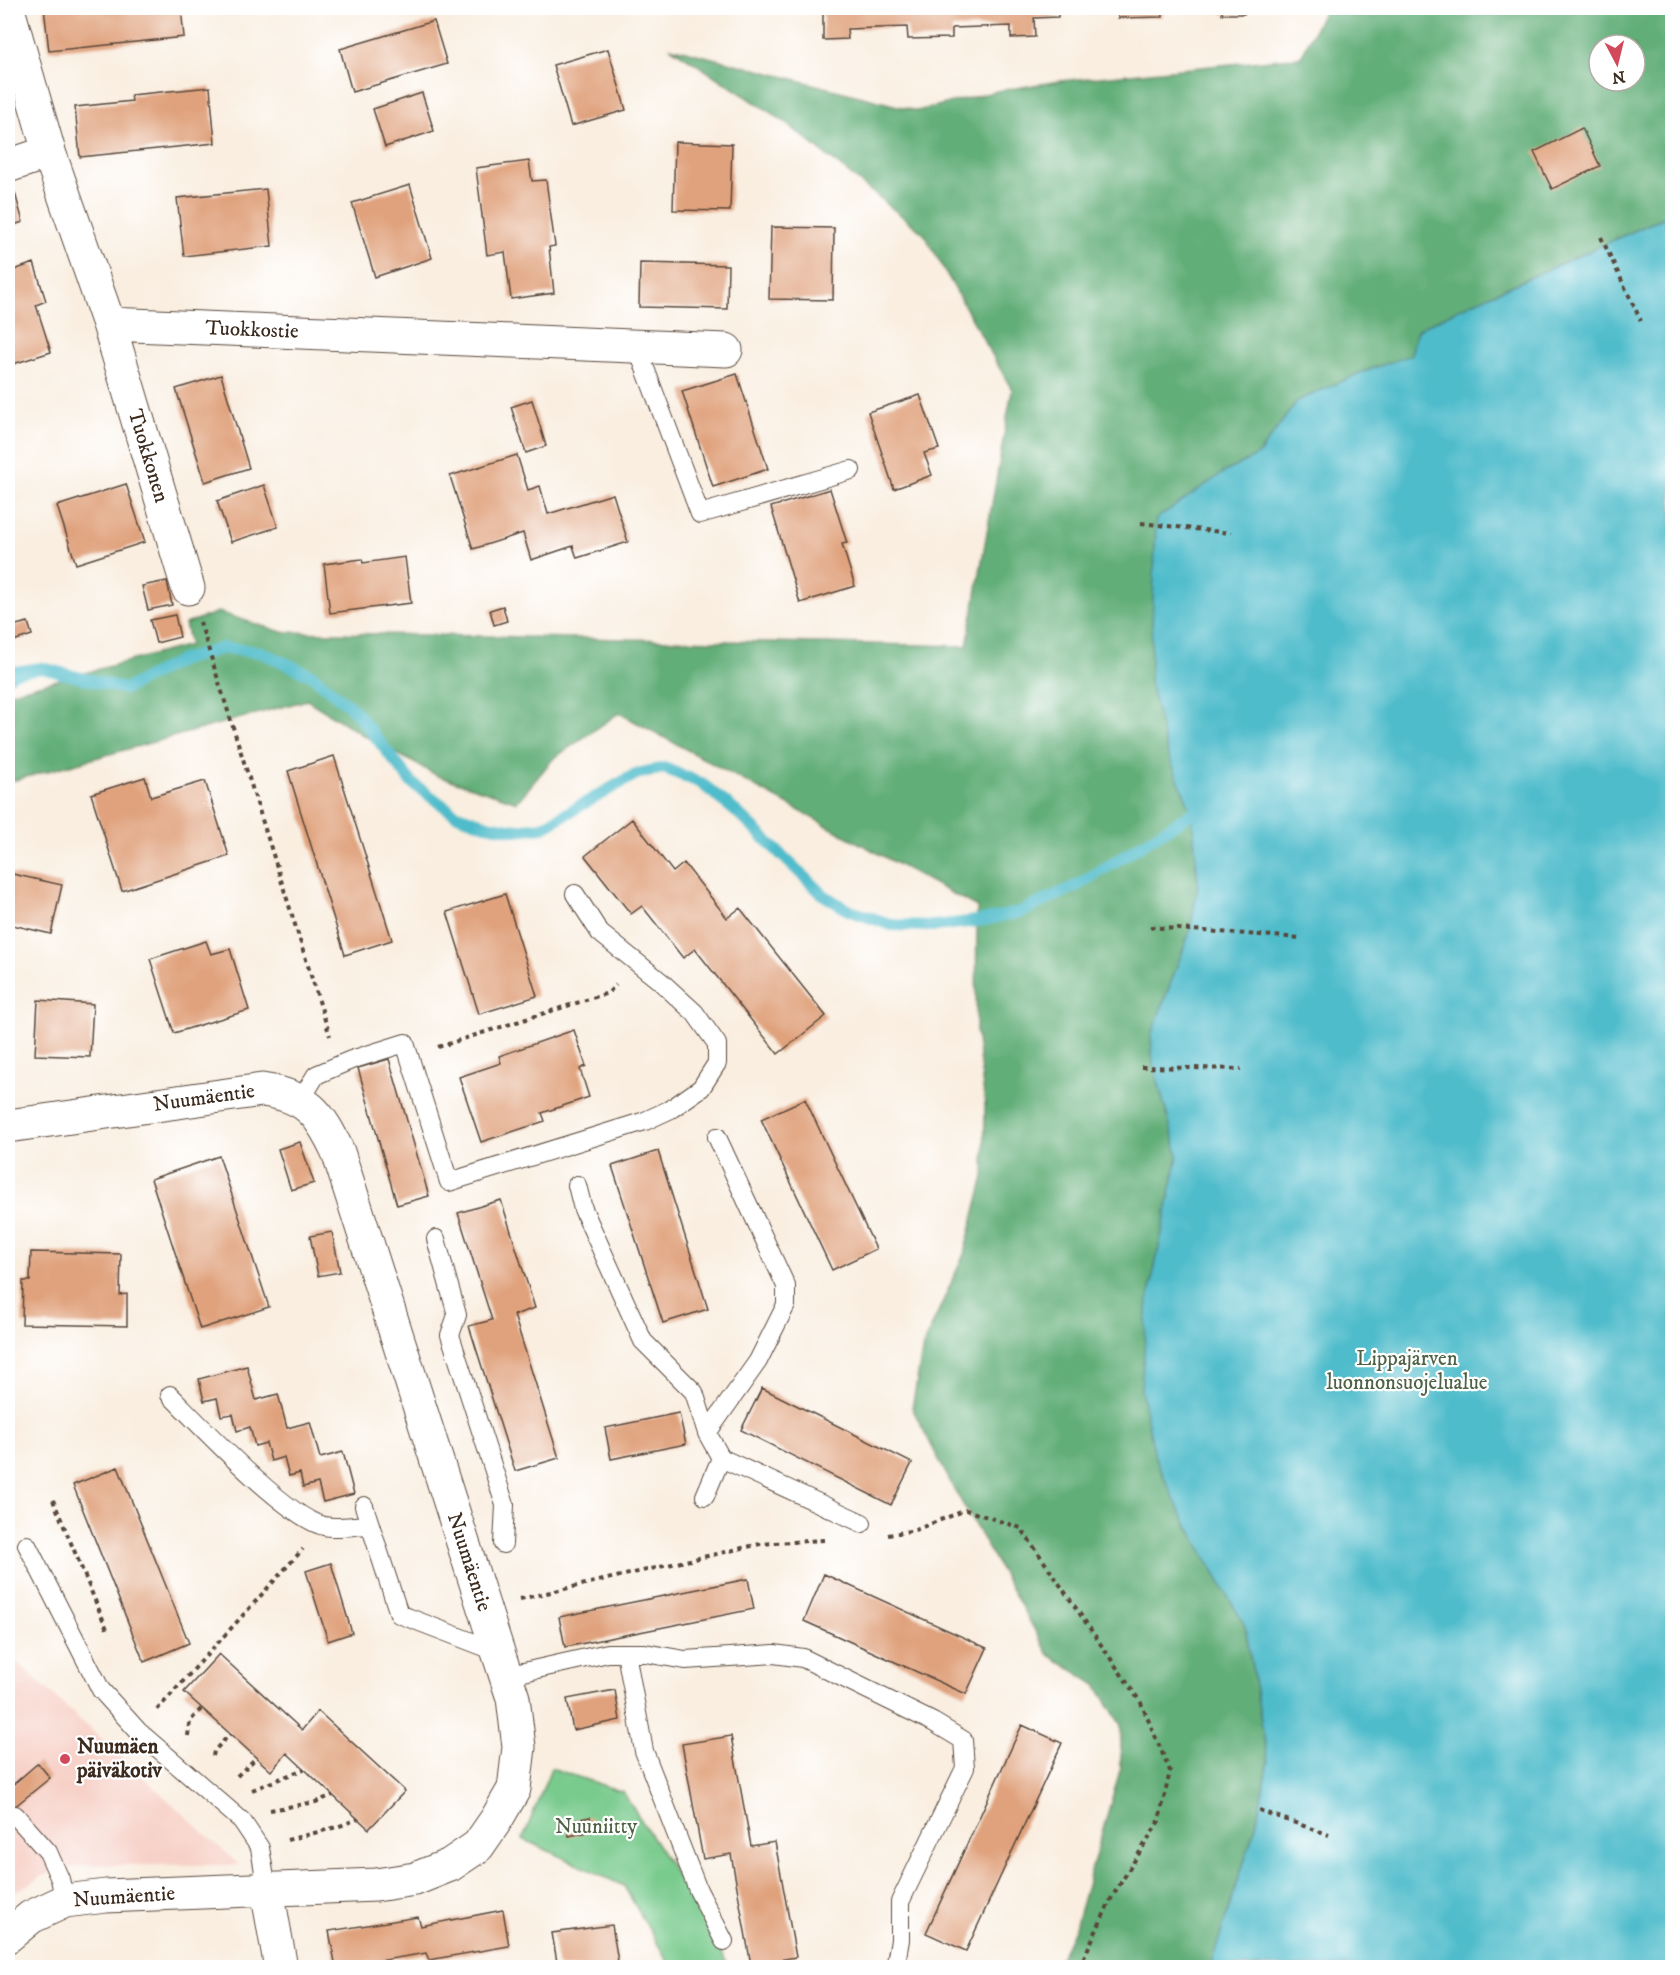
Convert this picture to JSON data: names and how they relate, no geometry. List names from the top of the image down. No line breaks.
{"streets":{"street":["Tuokkostie","Tuokkonen","Nuumäentie"]},"crossings":[["Tuokkostie","Tuokkonen"]],"parks":["Lippajärven luonnonsuojelualue","Nuuniitty"],"places":["Nuumäen päiväkotiv"],"north":"bottom"}
